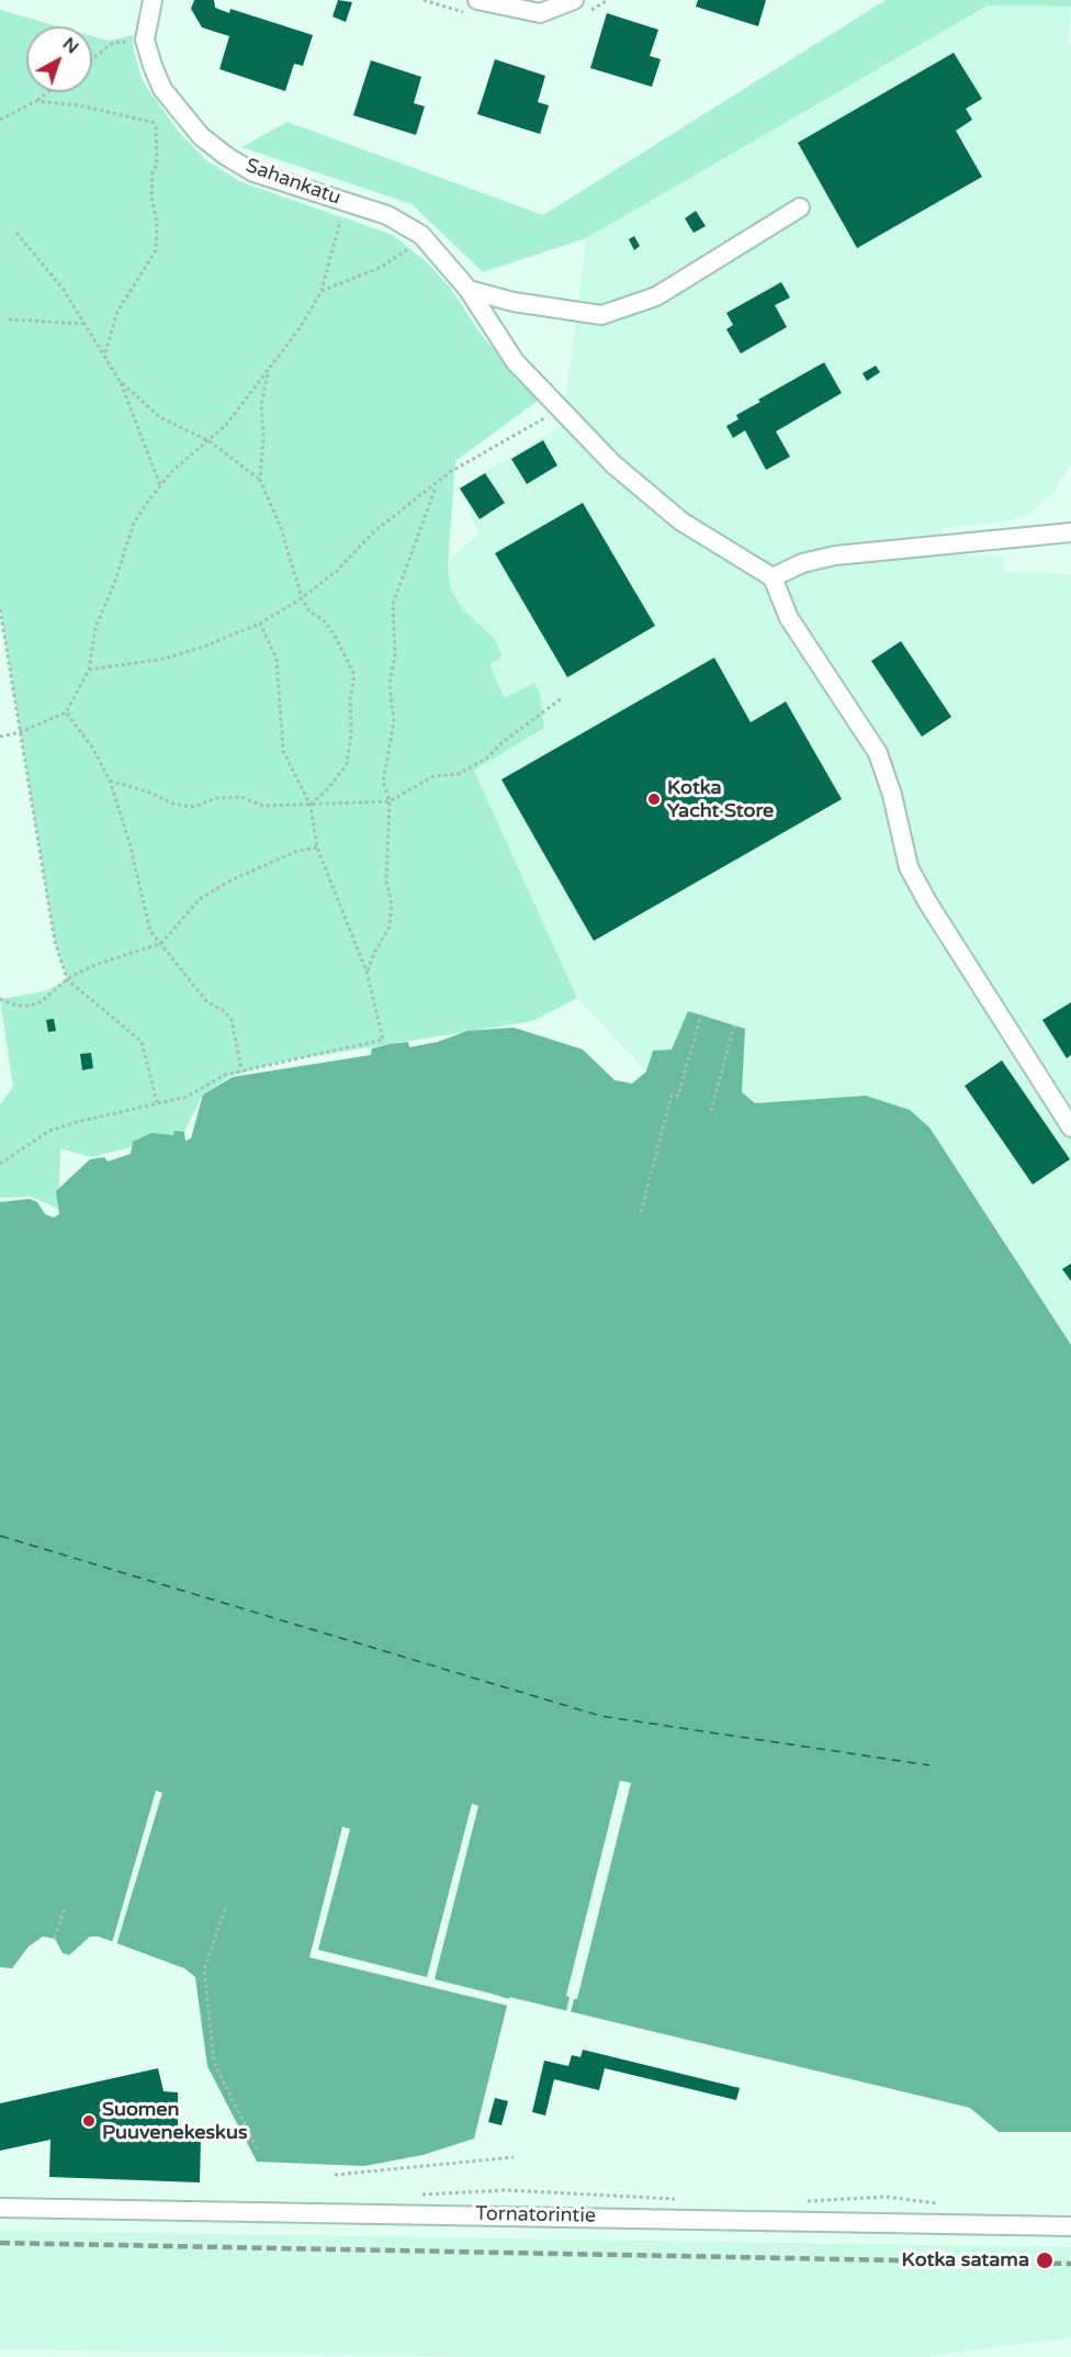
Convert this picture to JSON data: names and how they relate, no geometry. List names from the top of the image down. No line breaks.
{"streets":{"street":["Sahankatu","Tornatorintie"]},"places":["Kotka Yacht Store","Suomen Puuvenekeskus","Kotka satama"],"north":"top right"}
